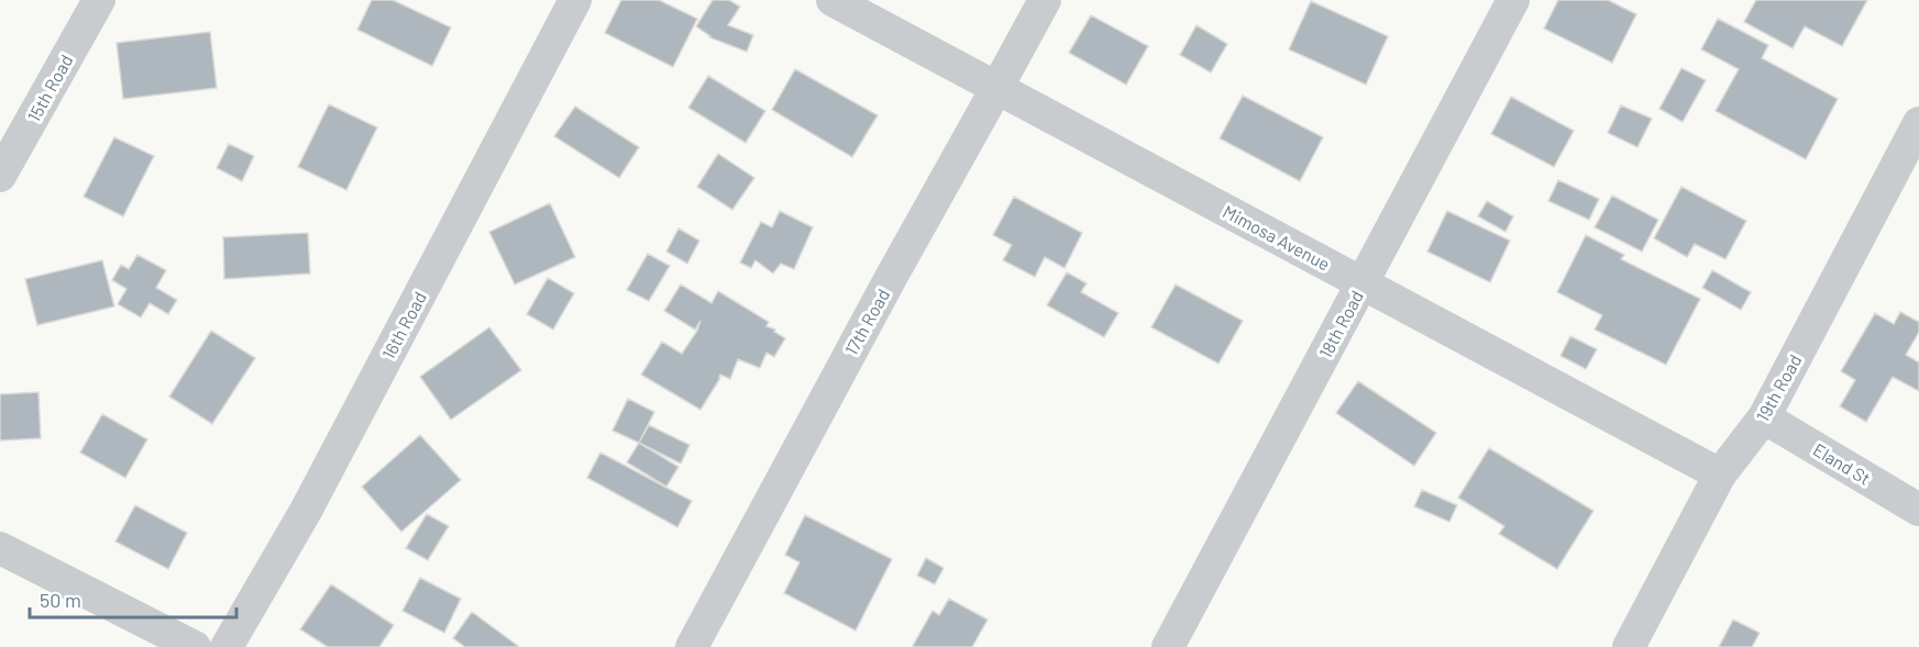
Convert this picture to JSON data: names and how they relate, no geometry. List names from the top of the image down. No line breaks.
{"streets":{"street":["15th Road","Mimosa Avenue","17th Road","18th Road","16th Road","19th Road","Eland St"]},"crossings":[["Mimosa Avenue","17th Road"],["Mimosa Avenue","18th Road"],["Mimosa Avenue","19th Road"],["19th Road","Eland St"]],"scale_bar":"50 m"}
